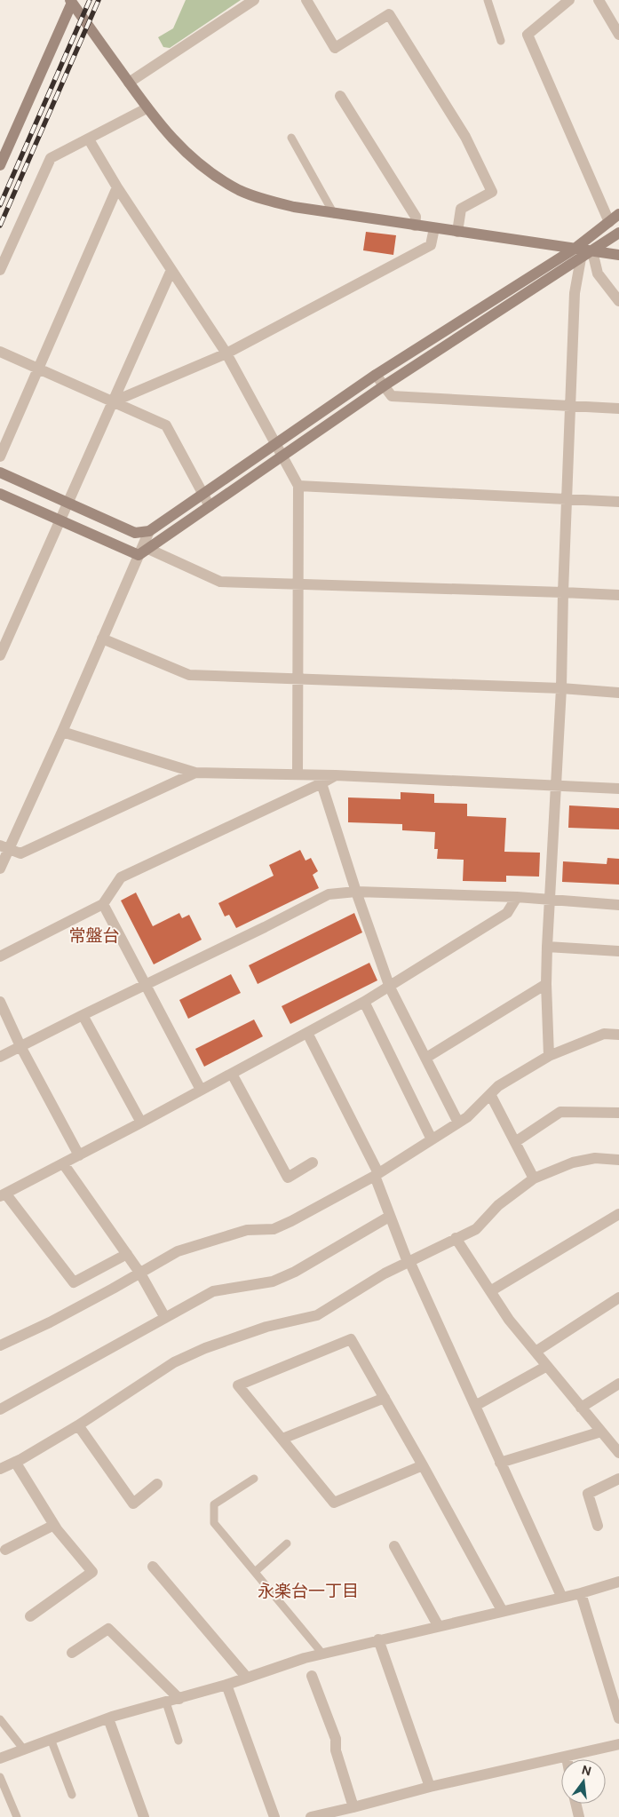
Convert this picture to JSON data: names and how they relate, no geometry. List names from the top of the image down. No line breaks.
{"districts":["常盤台","永楽台一丁目"],"north":"top"}
